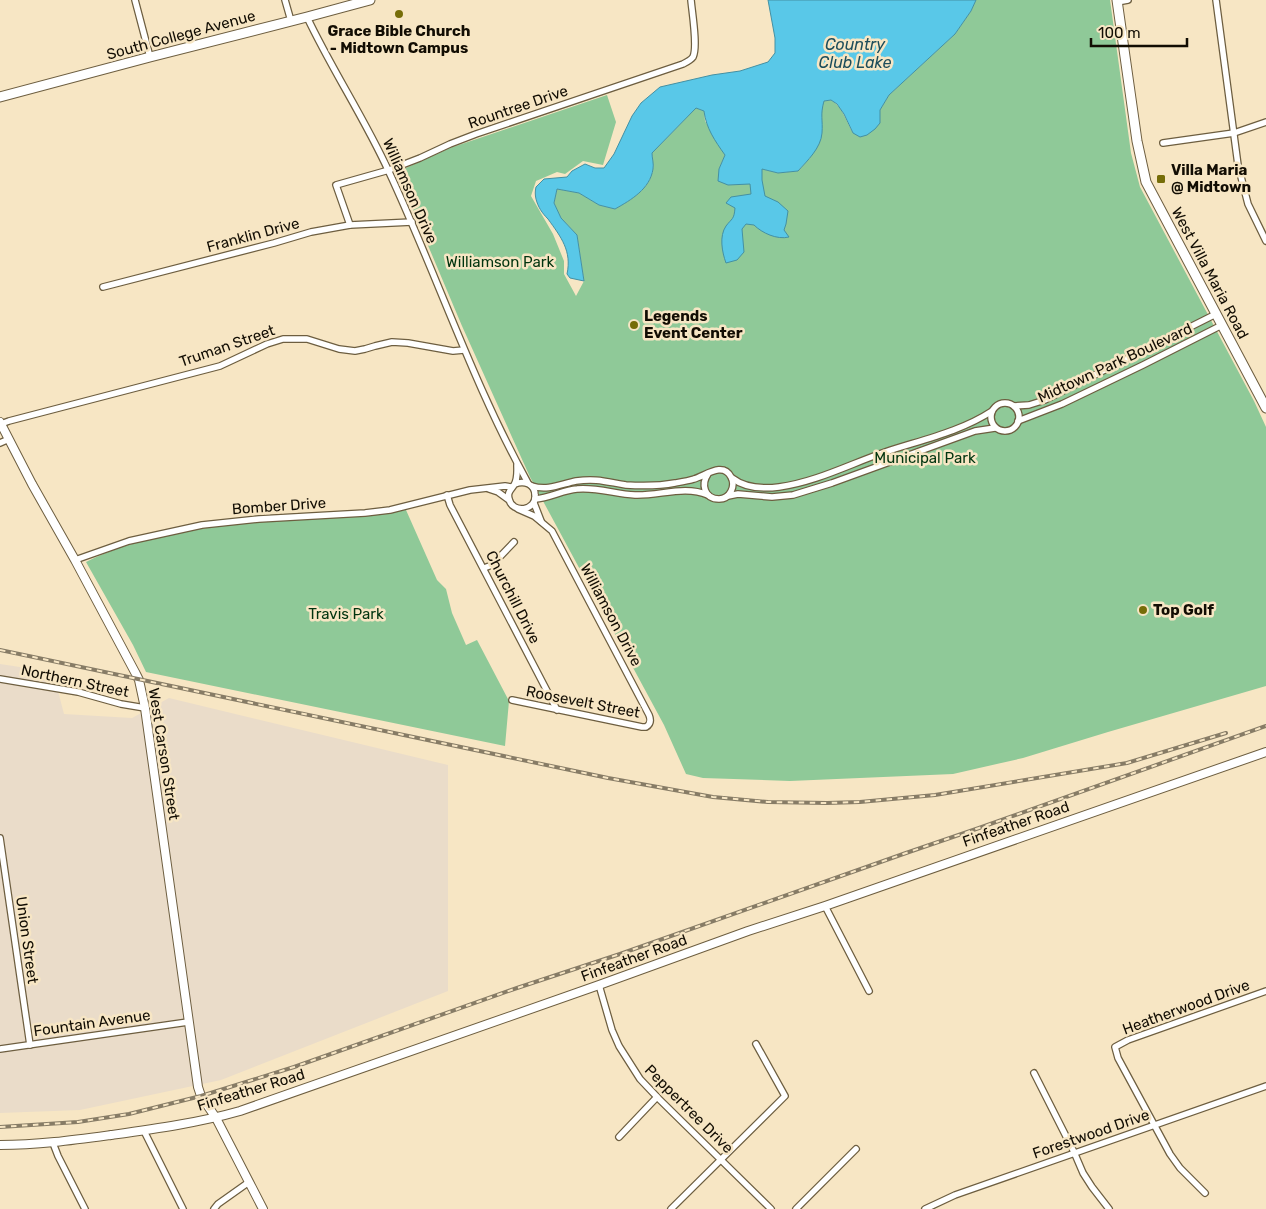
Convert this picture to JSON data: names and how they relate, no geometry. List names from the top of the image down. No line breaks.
{"streets":{"main road":["South College Avenue","West Villa Maria Road"],"street":["Rountree Drive","Williamson Drive","Franklin Drive","Truman Street","Midtown Park Boulevard","Bomber Drive","Churchill Drive","Northern Street","Roosevelt Street","West Carson Street","Finfeather Road","Union Street","Heatherwood Drive","Fountain Avenue","Peppertree Drive","Forestwood Drive"]},"crossings":[["South College Avenue","Williamson Drive"],["Rountree Drive","Williamson Drive"],["Rountree Drive","Franklin Drive"],["Williamson Drive","Franklin Drive"],["Williamson Drive","Truman Street"],["Williamson Drive","Bomber Drive"],["Williamson Drive","Roosevelt Street"],["West Villa Maria Road","Midtown Park Boulevard"],["Truman Street","West Carson Street"],["Bomber Drive","Churchill Drive"],["Bomber Drive","West Carson Street"],["Churchill Drive","Roosevelt Street"],["Northern Street","West Carson Street"],["West Carson Street","Finfeather Road"],["West Carson Street","Fountain Avenue"],["Finfeather Road","Peppertree Drive"],["Union Street","Fountain Avenue"],["Heatherwood Drive","Forestwood Drive"]],"water":["Country Club Lake"],"parks":["Williamson Park","Municipal Park","Travis Park"],"places":{"other":["Grace Bible Church - Midtown Campus","Legends Event Center","Top Golf"],"transit":["Villa Maria @ Midtown"]},"scale_bar":"100 m"}
